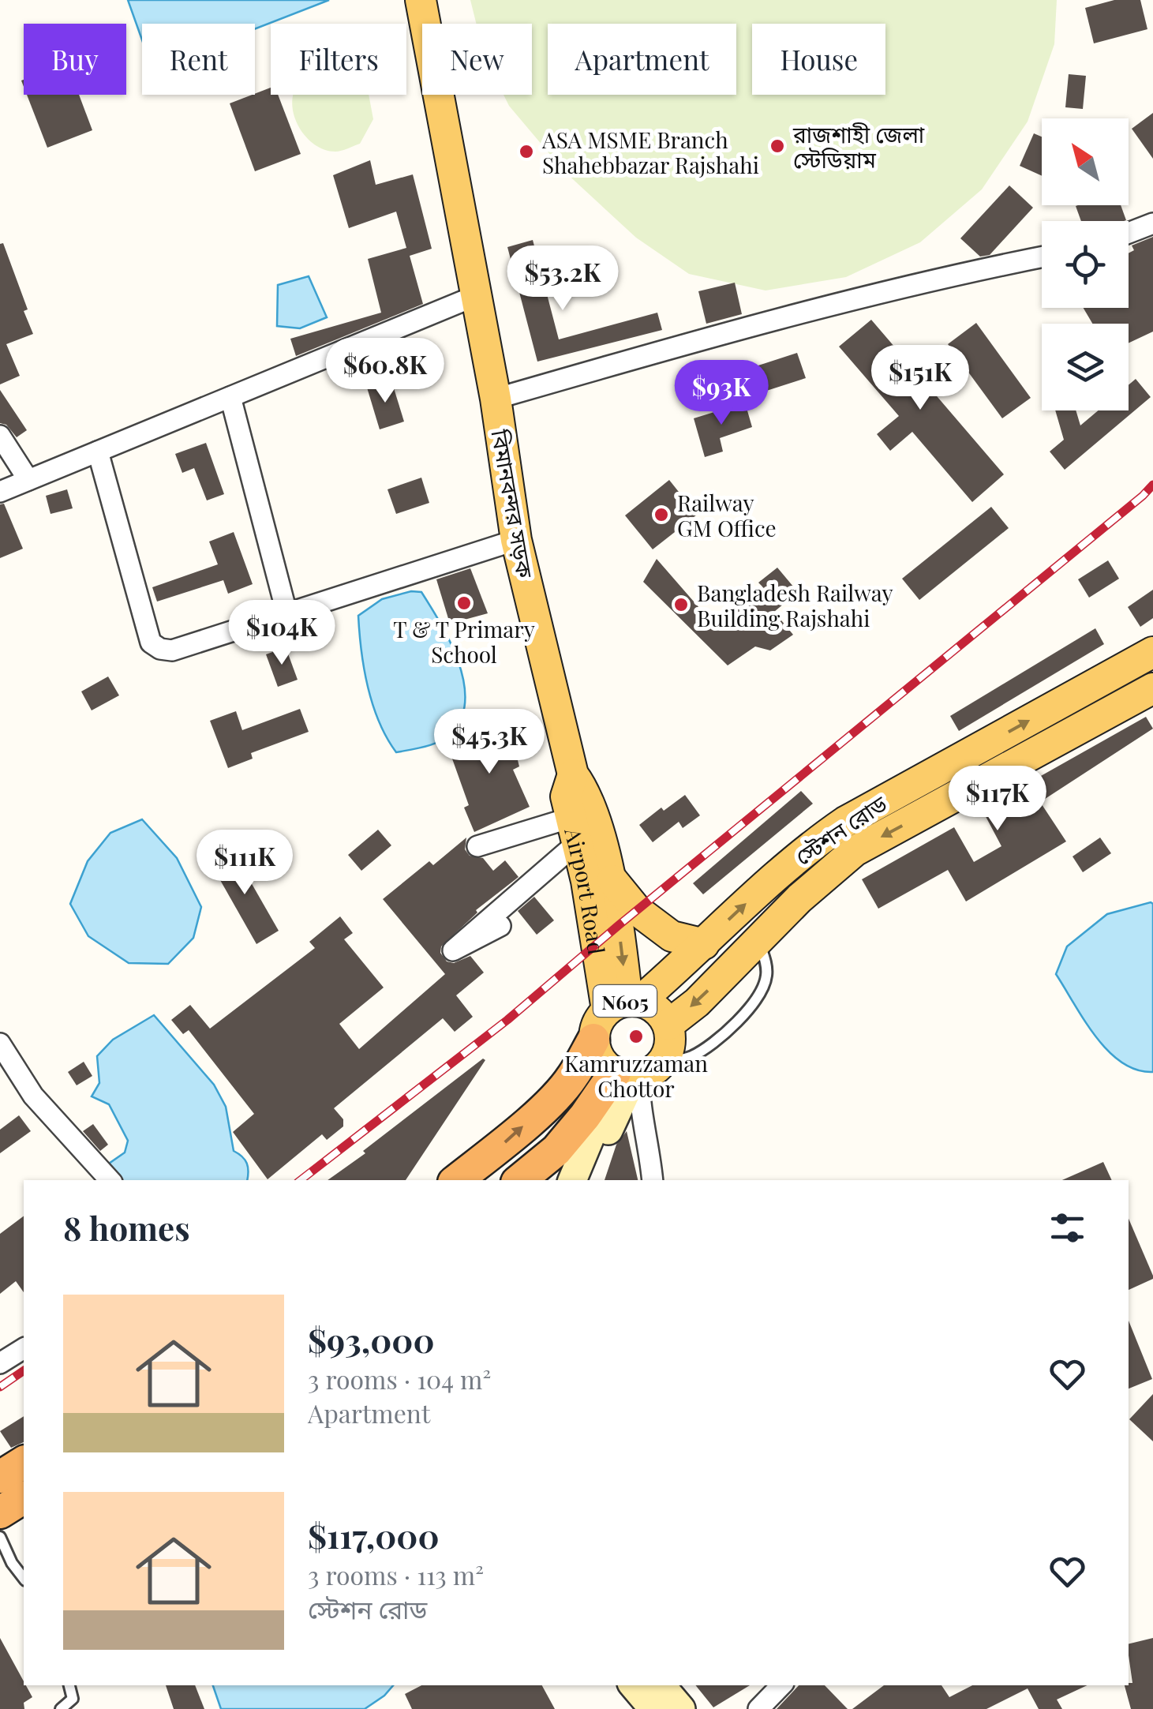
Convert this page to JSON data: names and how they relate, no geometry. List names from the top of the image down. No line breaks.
{"streets":{"highway":["N605"],"main road":["বিমানবন্দর সড়ক","স্টেশন রোড","Airport Road"]},"crossings":[["বিমানবন্দর সড়ক","Airport Road"],["স্টেশন রোড","Airport Road"],["স্টেশন রোড","N605"],["Airport Road","N605"]],"places":["রাজশাহী জেলা স্টেডিয়াম","ASA MSME Branch Shahebbazar Rajshahi","Railway GM Office","T & T Primary School","Bangladesh Railway Building Rajshahi","Kamruzzaman Chottor"],"north":"top left","page":{"chip":["Buy","Rent","Filters","New","Apartment","House"],"price":["$53.2K","$60.8K","$151K","$93K","$104K","$45.3K","$117K","$111K"],"heading":"8 homes","list":[{"name":"$93,000","note":"3 rooms · 104 m² · Apartment"},{"name":"$117,000","note":"3 rooms · 113 m² · স্টেশন রোড"}]}}
